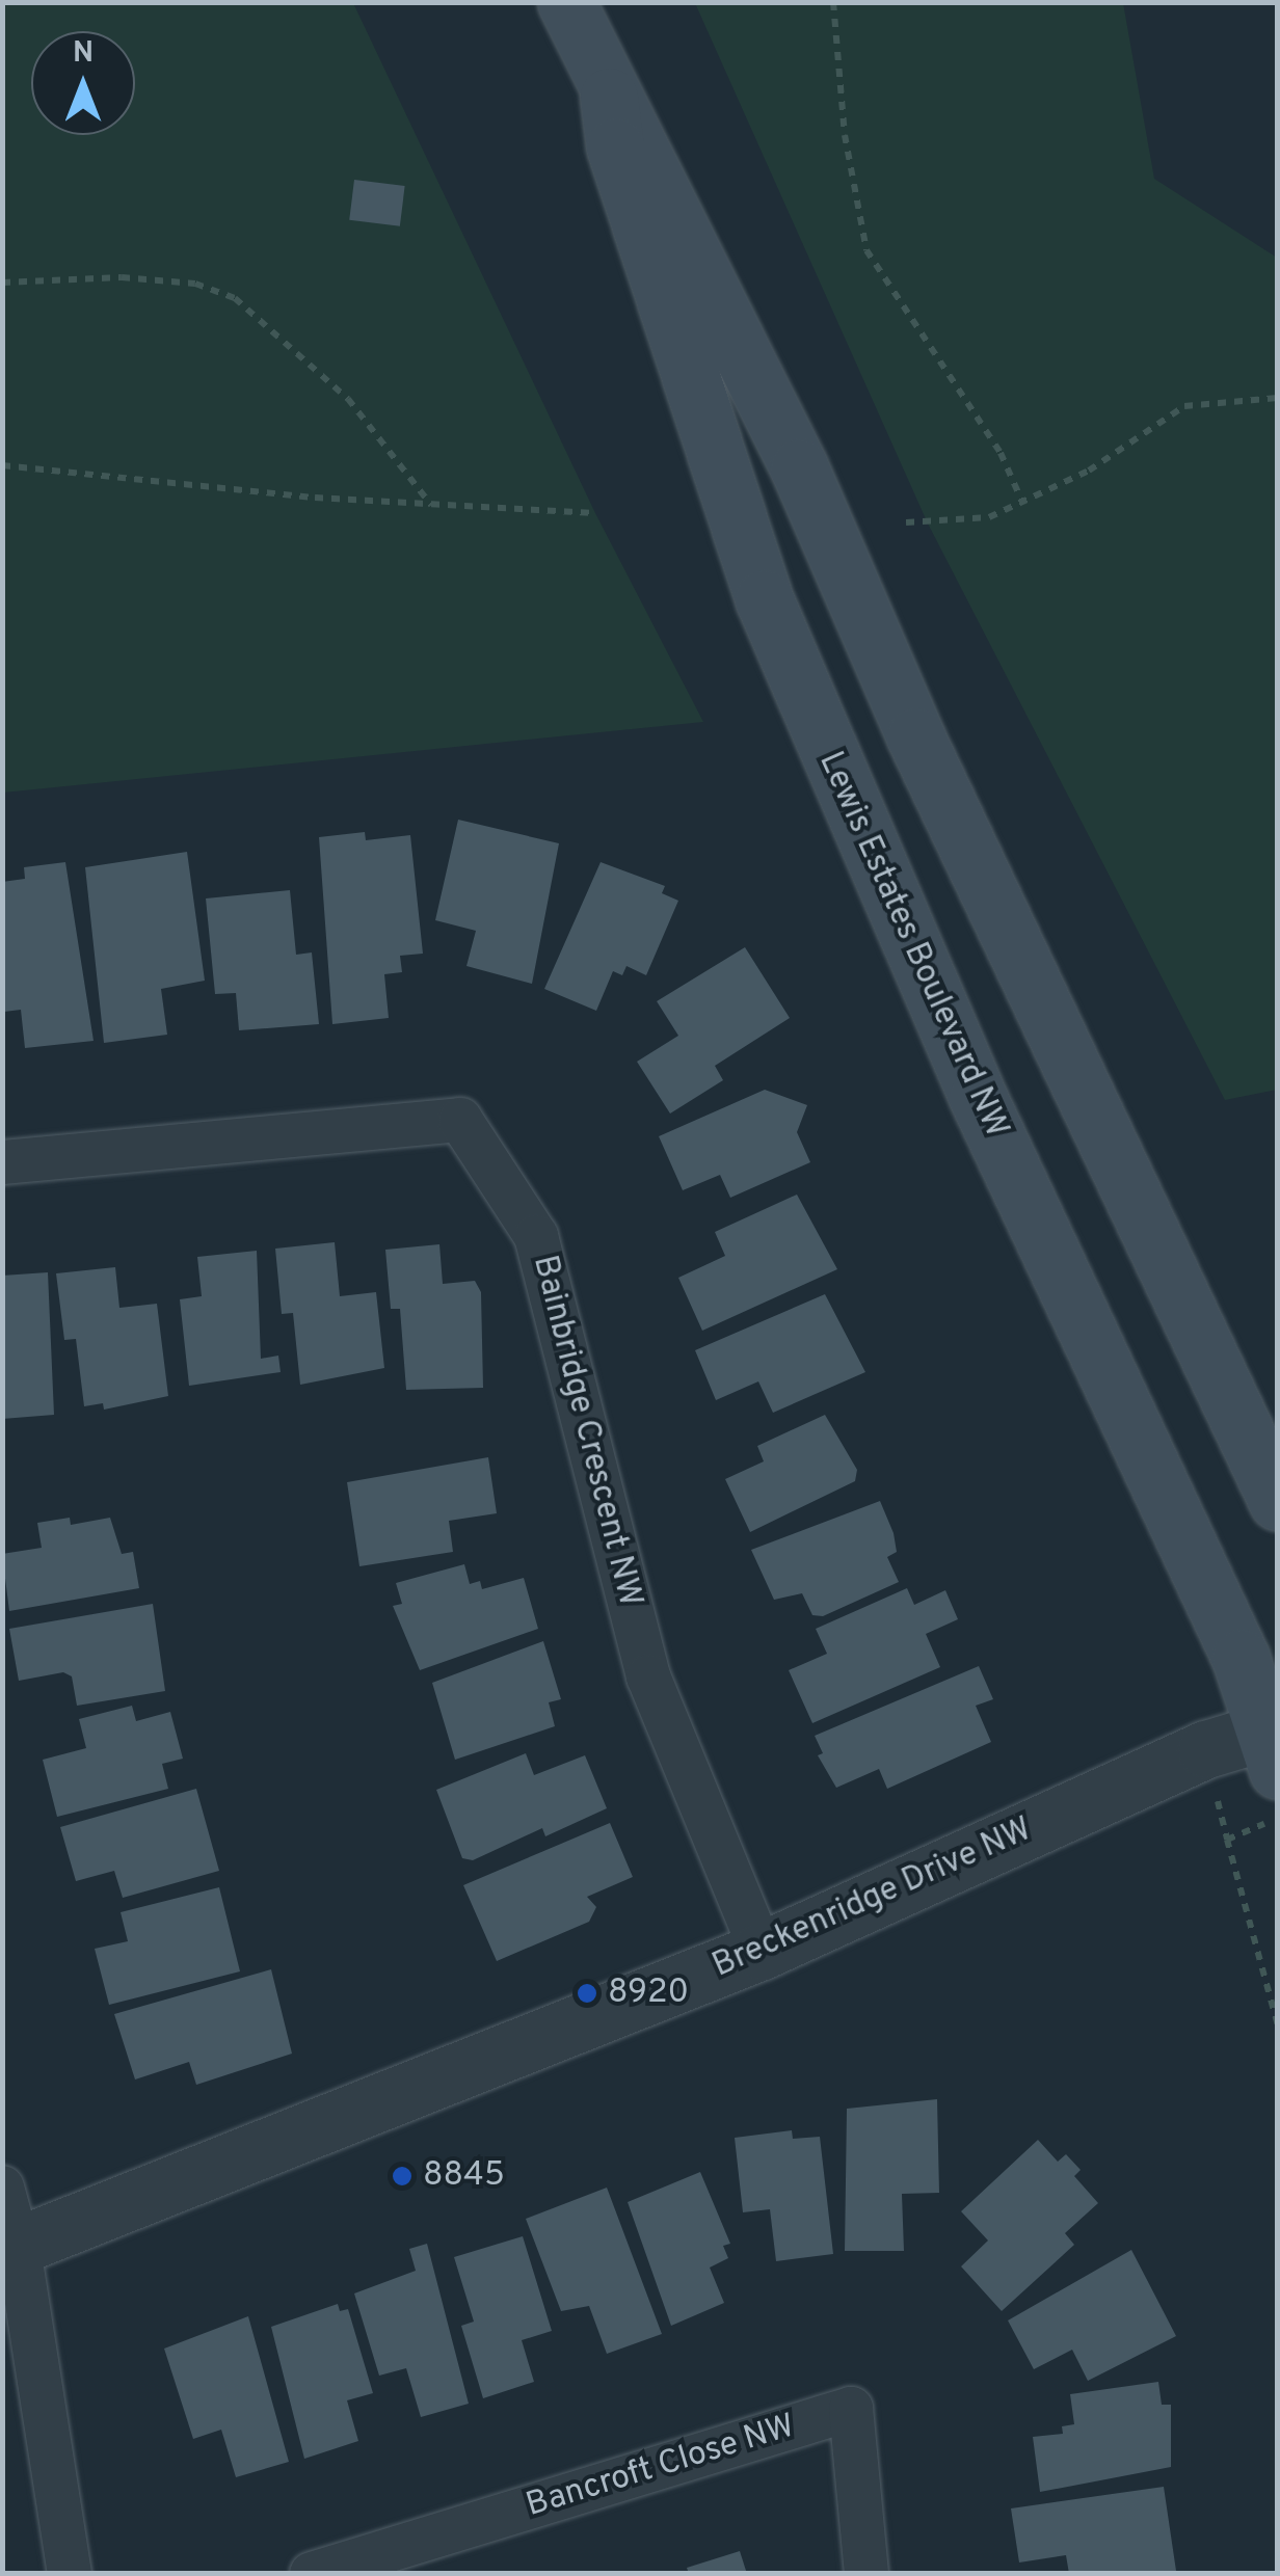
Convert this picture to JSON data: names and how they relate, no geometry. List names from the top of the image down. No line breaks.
{"streets":{"main road":["Lewis Estates Boulevard NW"],"street":["Bainbridge Crescent NW","Breckenridge Drive NW","Bancroft Close NW"]},"crossings":[["Lewis Estates Boulevard NW","Breckenridge Drive NW"],["Bainbridge Crescent NW","Breckenridge Drive NW"]],"places":["8920","8845"],"north":"top"}
